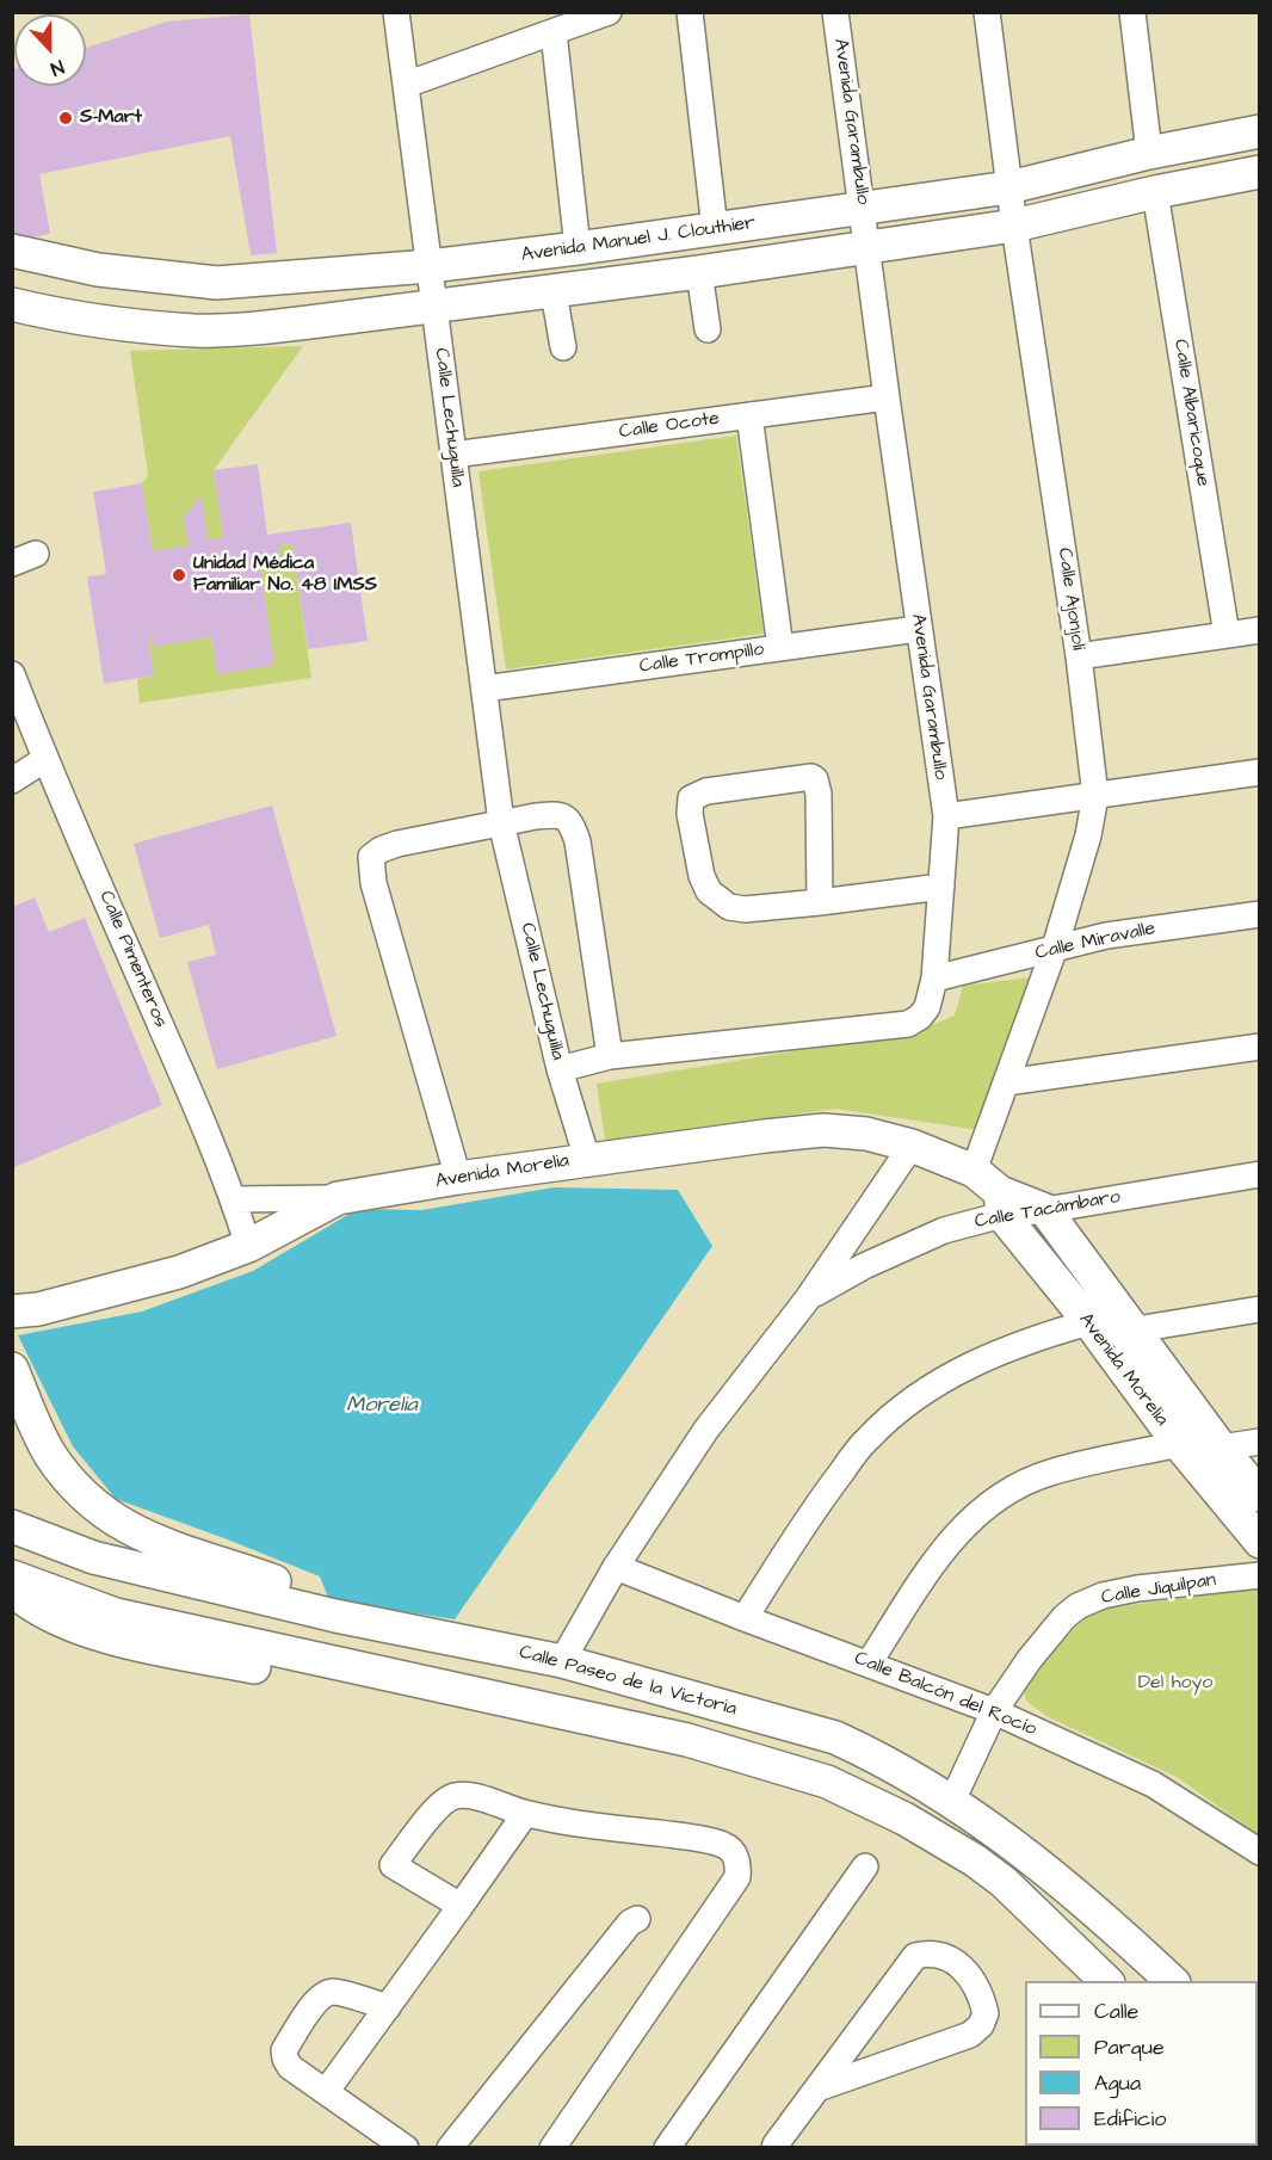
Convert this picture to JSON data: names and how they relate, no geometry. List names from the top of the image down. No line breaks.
{"streets":{"main road":["Avenida Manuel J. Clouthier","Avenida Morelia","Calle Paseo de la Victoria"],"street":["Avenida Garambullo","Calle Albaricoque","Calle Lechuguilla","Calle Ocote","Calle Ajonjolí","Calle Trompillo","Calle Miravalle","Calle Pimenteros","Calle Tacámbaro","Calle Jiquilpan","Calle Balcón del Rocío"]},"crossings":[["Avenida Garambullo","Avenida Manuel J. Clouthier"],["Avenida Garambullo","Calle Lechuguilla"],["Avenida Garambullo","Calle Ocote"],["Avenida Garambullo","Calle Trompillo"],["Avenida Garambullo","Calle Miravalle"],["Avenida Manuel J. Clouthier","Calle Albaricoque"],["Avenida Manuel J. Clouthier","Calle Lechuguilla"],["Avenida Manuel J. Clouthier","Calle Ajonjolí"],["Calle Lechuguilla","Calle Ocote"],["Calle Lechuguilla","Calle Trompillo"],["Calle Lechuguilla","Avenida Morelia"],["Calle Ajonjolí","Calle Miravalle"],["Calle Ajonjolí","Avenida Morelia"],["Calle Pimenteros","Avenida Morelia"],["Avenida Morelia","Calle Tacámbaro"],["Calle Tacámbaro","Calle Paseo de la Victoria"],["Calle Tacámbaro","Calle Balcón del Rocío"],["Calle Jiquilpan","Calle Paseo de la Victoria"],["Calle Jiquilpan","Calle Balcón del Rocío"]],"water":["Morelia"],"parks":["Del hoyo"],"places":["S-Mart","Unidad Médica Familiar No. 48 IMSS"],"legend":["Calle","Parque","Agua","Edificio"],"north":"bottom"}
